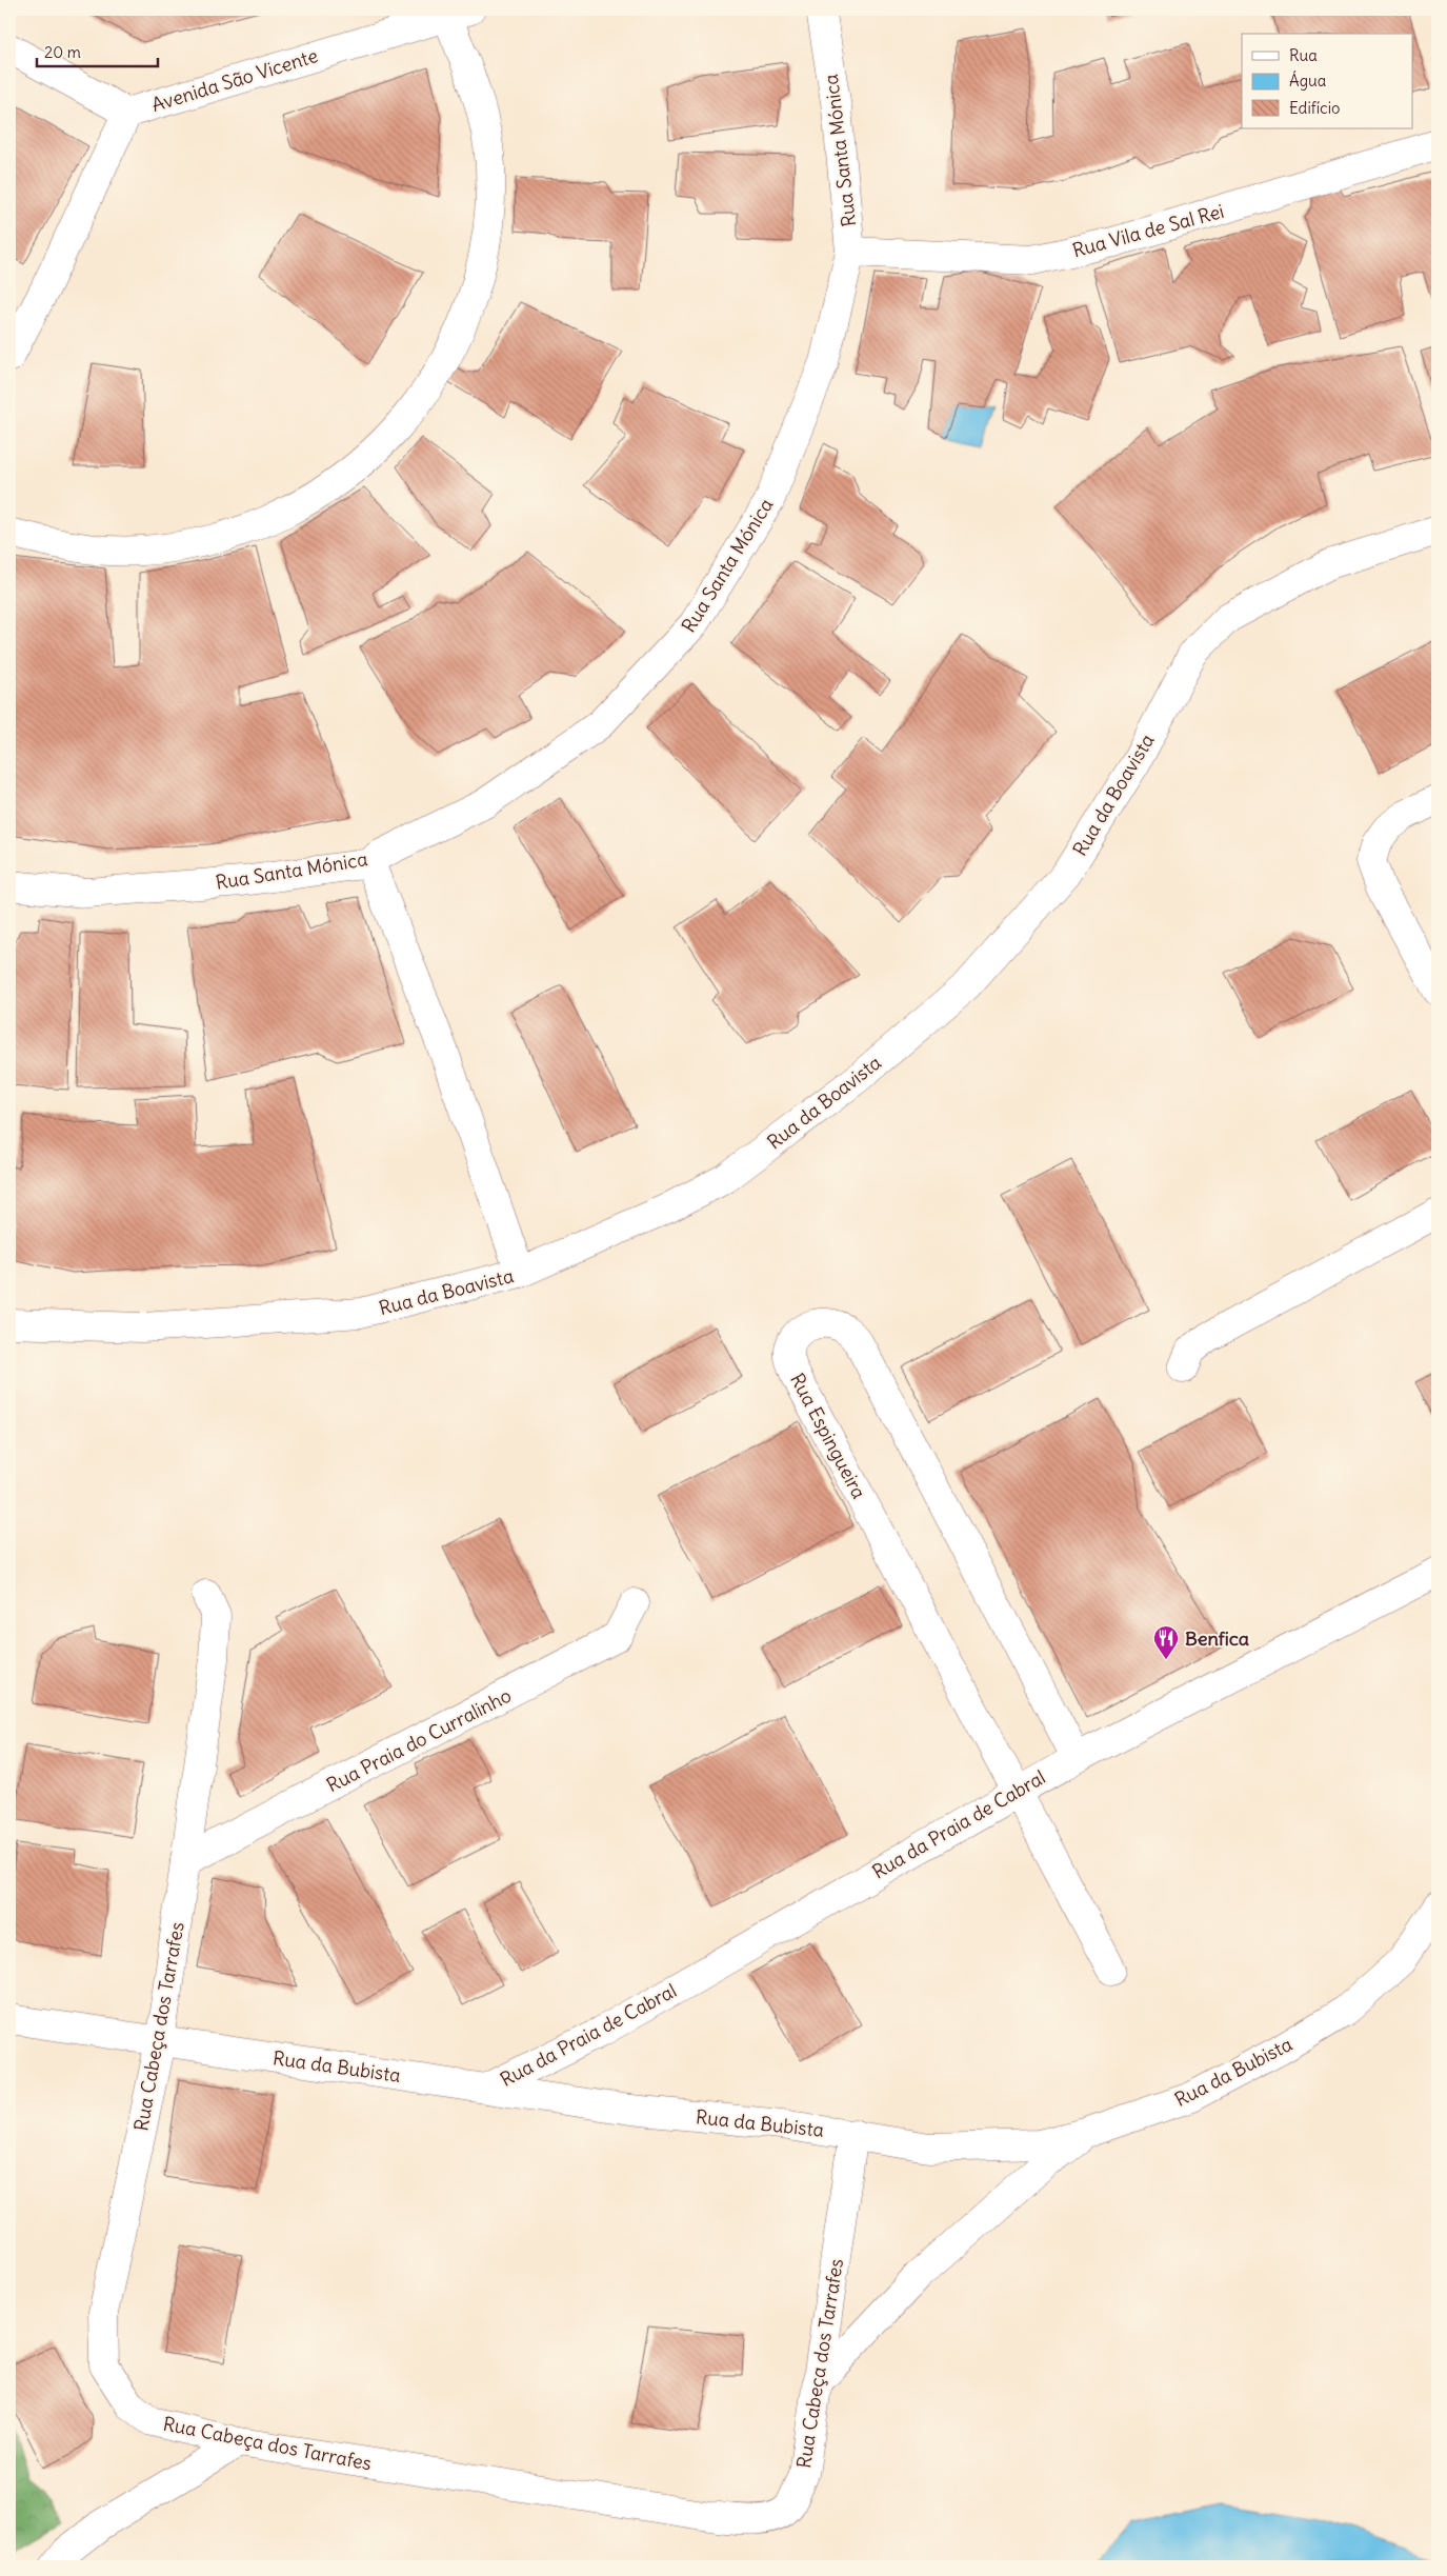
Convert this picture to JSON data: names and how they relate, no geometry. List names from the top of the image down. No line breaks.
{"streets":{"street":["Avenida São Vicente","Rua Santa Mónica","Rua Vila de Sal Rei","Rua da Boavista","Rua Espingueira","Rua Praia do Curralinho","Rua da Praia de Cabral","Rua Cabeça dos Tarrafes","Rua da Bubista"]},"crossings":[["Rua Santa Mónica","Rua Vila de Sal Rei"],["Rua Espingueira","Rua da Praia de Cabral"],["Rua Praia do Curralinho","Rua Cabeça dos Tarrafes"],["Rua da Praia de Cabral","Rua da Bubista"],["Rua Cabeça dos Tarrafes","Rua da Bubista"]],"places":{"restaurant":["Benfica"]},"legend":["Rua","Água","Edifício"],"scale_bar":"20 m"}
